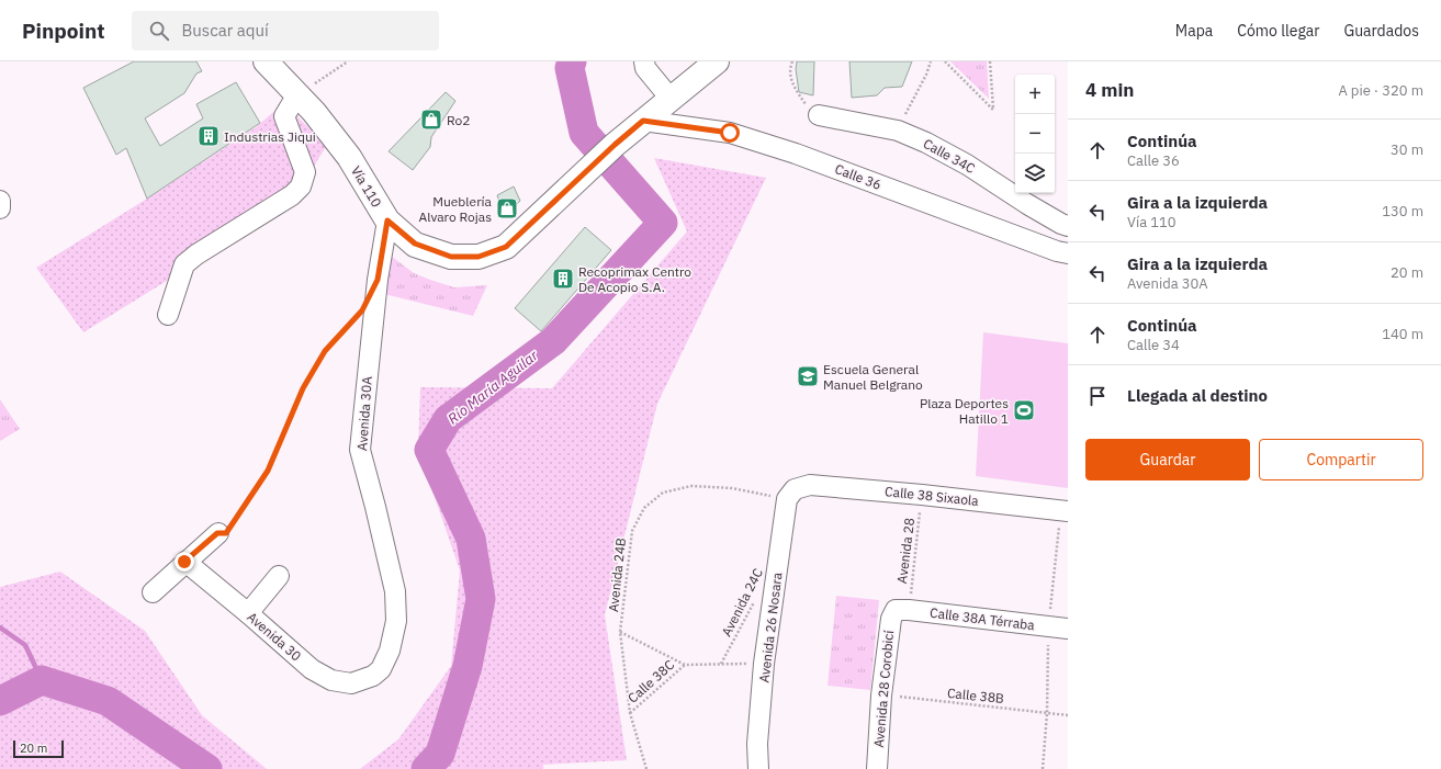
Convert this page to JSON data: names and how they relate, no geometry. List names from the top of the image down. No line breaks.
{"streets":{"main road":["Vía 110"],"street":["Calle 34C","Calle 36","Avenida 30A","Calle 38 Sixaola","Calle 38A Térraba","Avenida 26 Nosara","Avenida 30","Avenida 28 Corobicí"],"path":["Avenida 28","Avenida 24B","Avenida 24C","Calle 38C","Calle 38B"]},"crossings":[["Calle 36","Vía 110"],["Vía 110","Avenida 30A"],["Avenida 30A","Avenida 30"],["Calle 38 Sixaola","Avenida 28"],["Calle 38 Sixaola","Avenida 24B"],["Calle 38 Sixaola","Avenida 26 Nosara"],["Avenida 28","Calle 38A Térraba"],["Avenida 28","Avenida 28 Corobicí"],["Avenida 24B","Avenida 26 Nosara"],["Avenida 24B","Calle 38C"],["Calle 38A Térraba","Avenida 28 Corobicí"],["Avenida 28 Corobicí","Calle 38B"]],"water":["Río María Aguilar"],"places":{"shop":["Ro2","Mueblería Alvaro Rojas"],"building":["Industrias Jiqui","Recoprimax Centro De Acopio S.A."],"school or university":["Escuela General Manuel Belgrano"],"sports":["Plaza Deportes Hatillo 1"]},"scale_bar":"20 m","page":{"header":"Pinpoint","search":"Buscar aquí","nav":["Mapa","Cómo llegar","Guardados"],"heading":["4 min","A pie · 320 m"],"map_buttons":["+","−"],"list":[["Continúa","Calle 36","30 m"],["Gira a la izquierda","Vía 110","130 m"],["Gira a la izquierda","Avenida 30A","20 m"],["Continúa","Calle 34","140 m"],"Llegada al destino"],"buttons":["Guardar","Compartir"],"scale":"20 m"}}
